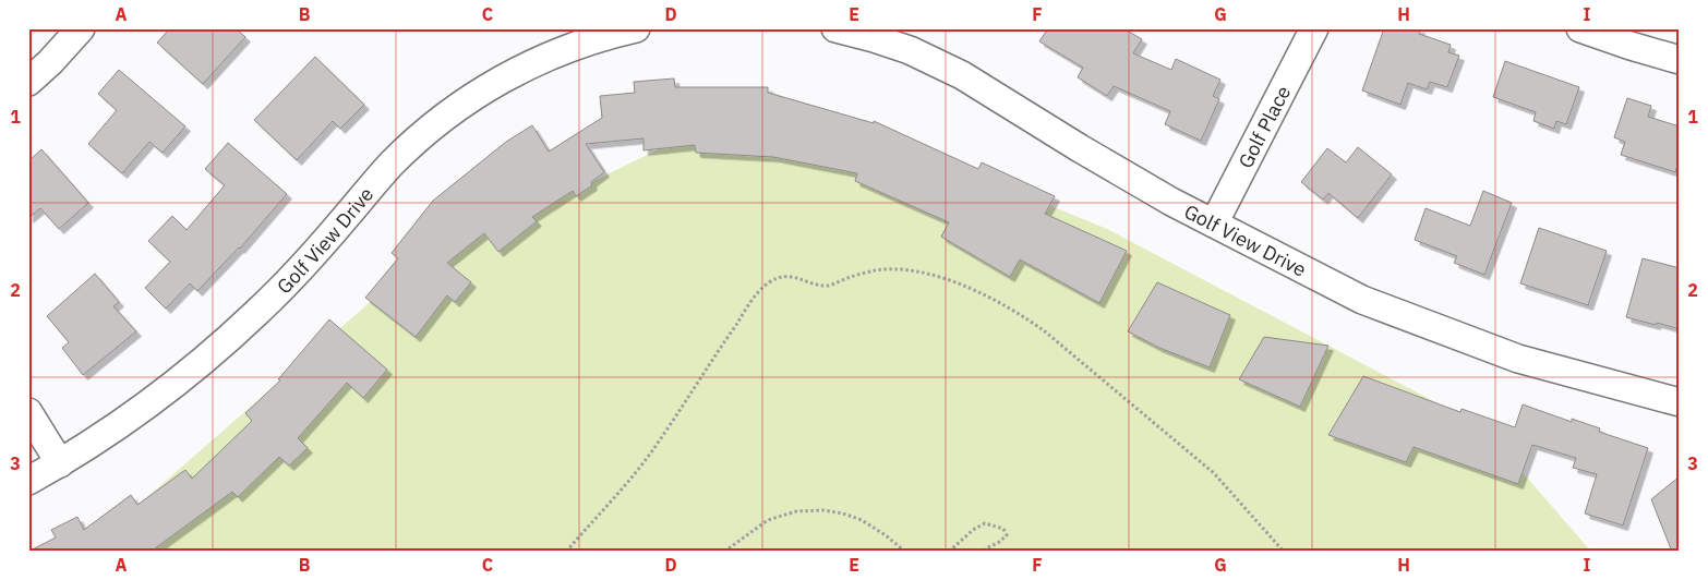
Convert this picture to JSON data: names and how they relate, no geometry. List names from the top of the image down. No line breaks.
{"streets":{"street":["Golf Place","Golf View Drive"]},"crossings":[["Golf Place","Golf View Drive"]],"grid":{"columns":["A","B","C","D","E","F","G","H","I"],"rows":["1","2","3"]}}
